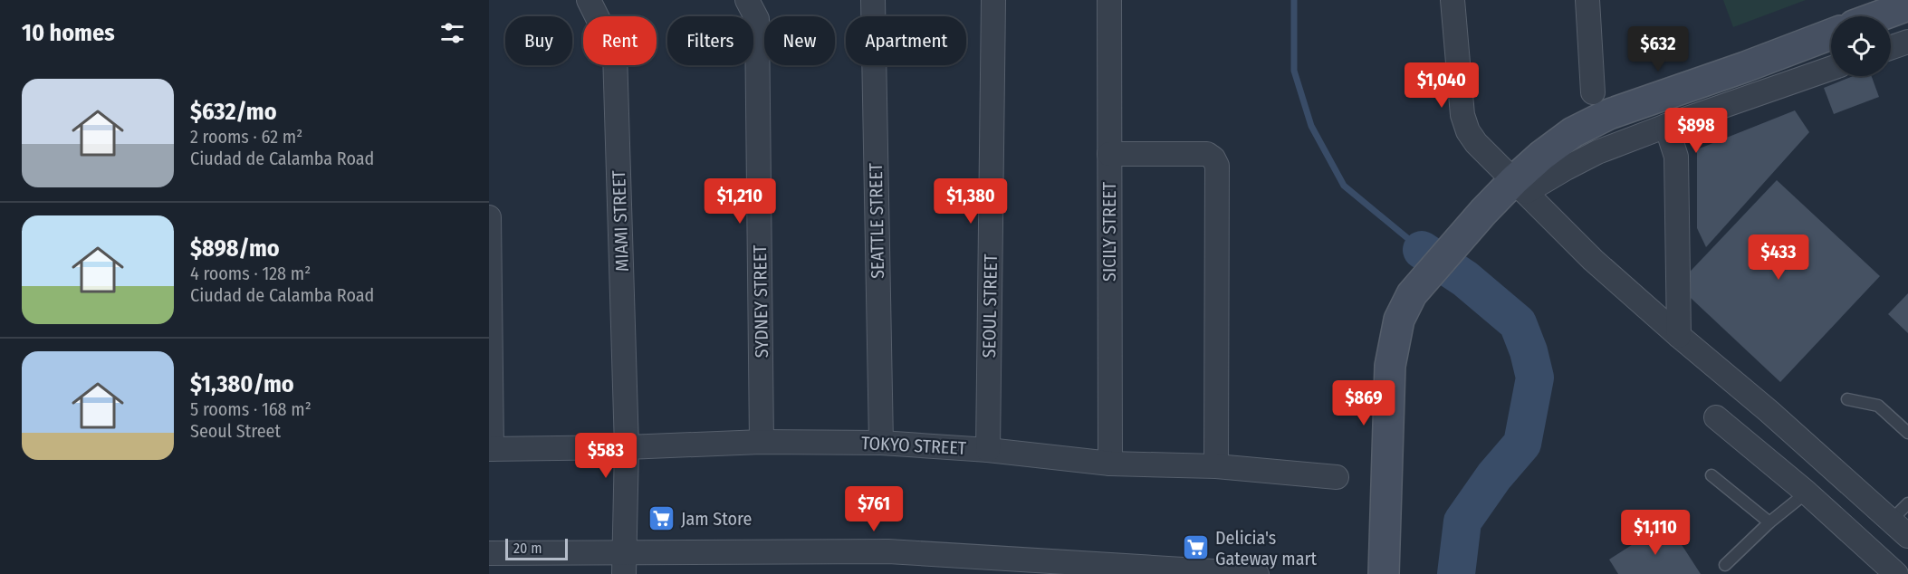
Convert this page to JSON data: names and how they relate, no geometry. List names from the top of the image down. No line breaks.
{"streets":{"street":["MIAMI STREET","SEATTLE STREET","SICILY STREET","SYDNEY STREET","SEOUL STREET","TOKYO STREET"]},"crossings":[["MIAMI STREET","TOKYO STREET"],["SEATTLE STREET","TOKYO STREET"],["SICILY STREET","TOKYO STREET"],["SYDNEY STREET","TOKYO STREET"],["SEOUL STREET","TOKYO STREET"]],"places":{"supermarket":["Jam Store","Delicia's Gateway mart"]},"scale_bar":"20 m","page":{"heading":"10 homes","chip":["Buy","Rent","Filters","New","Apartment"],"price":["$632","$1,040","$898","$1,210","$1,380","$433","$869","$583","$761","$1,110"],"list":[{"name":"$632/mo","note":"2 rooms · 62 m² · Ciudad de Calamba Road"},{"name":"$898/mo","note":"4 rooms · 128 m² · Ciudad de Calamba Road"},{"name":"$1,380/mo","note":"5 rooms · 168 m² · Seoul Street"}],"scale":"20 m"}}
